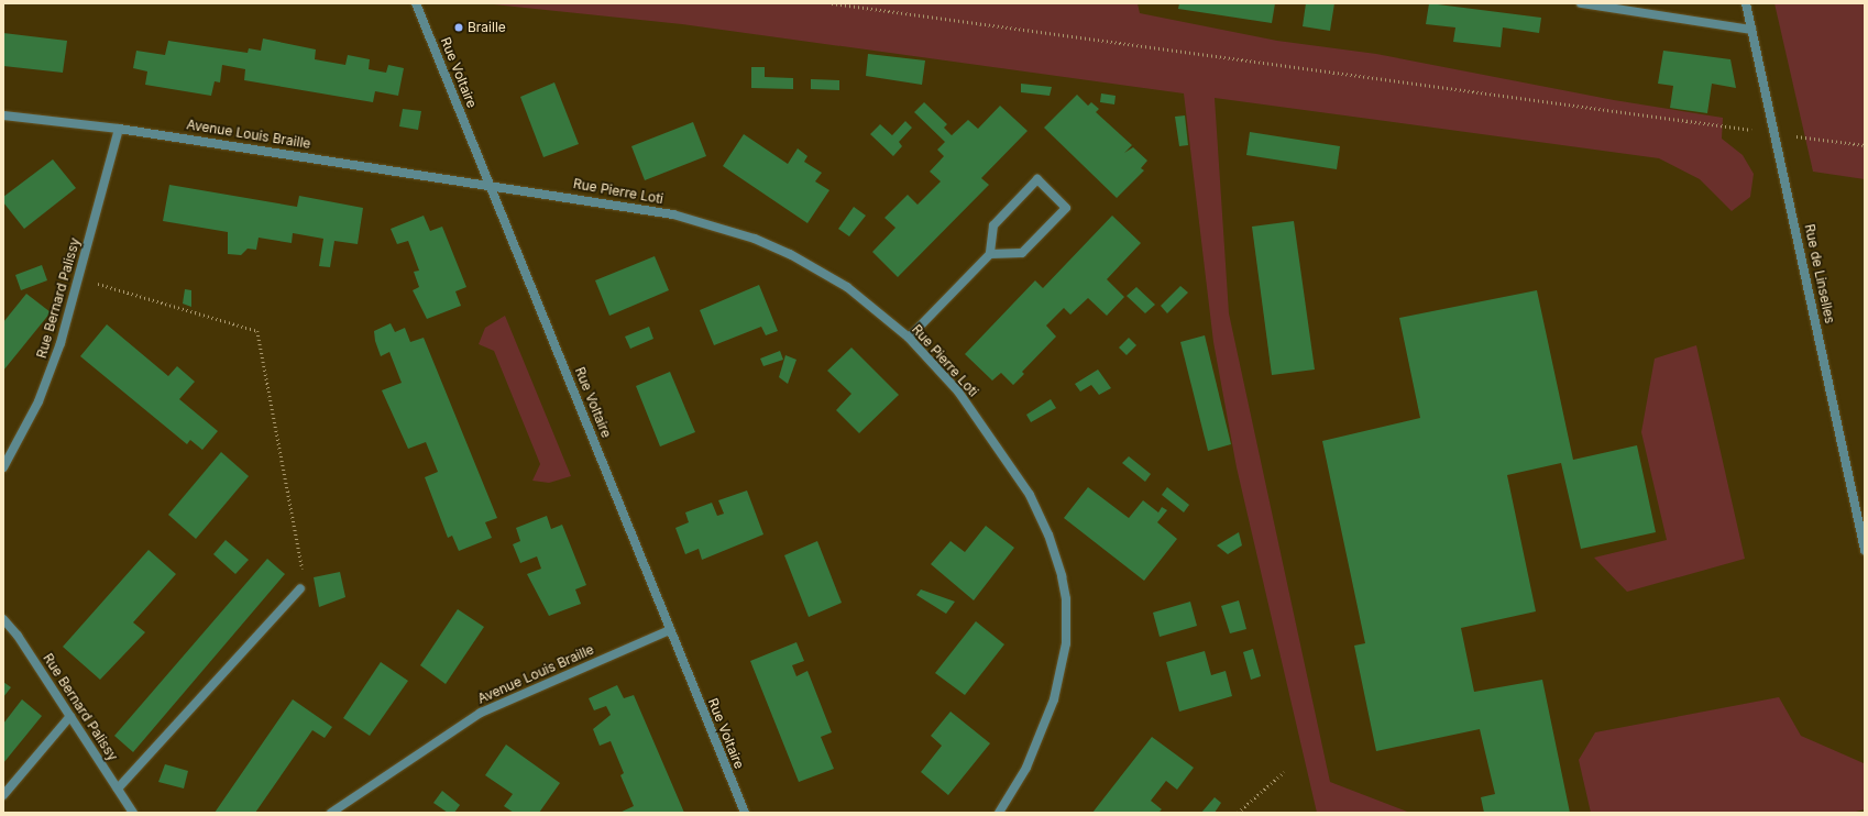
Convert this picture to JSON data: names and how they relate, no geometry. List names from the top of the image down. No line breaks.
{"streets":{"street":["Rue Voltaire","Avenue Louis Braille","Rue Pierre Loti","Rue de Linselles","Rue Bernard Palissy"]},"crossings":[["Rue Voltaire","Avenue Louis Braille"],["Rue Voltaire","Rue Pierre Loti"],["Avenue Louis Braille","Rue Pierre Loti"],["Avenue Louis Braille","Rue Bernard Palissy"]],"places":["Braille"]}
